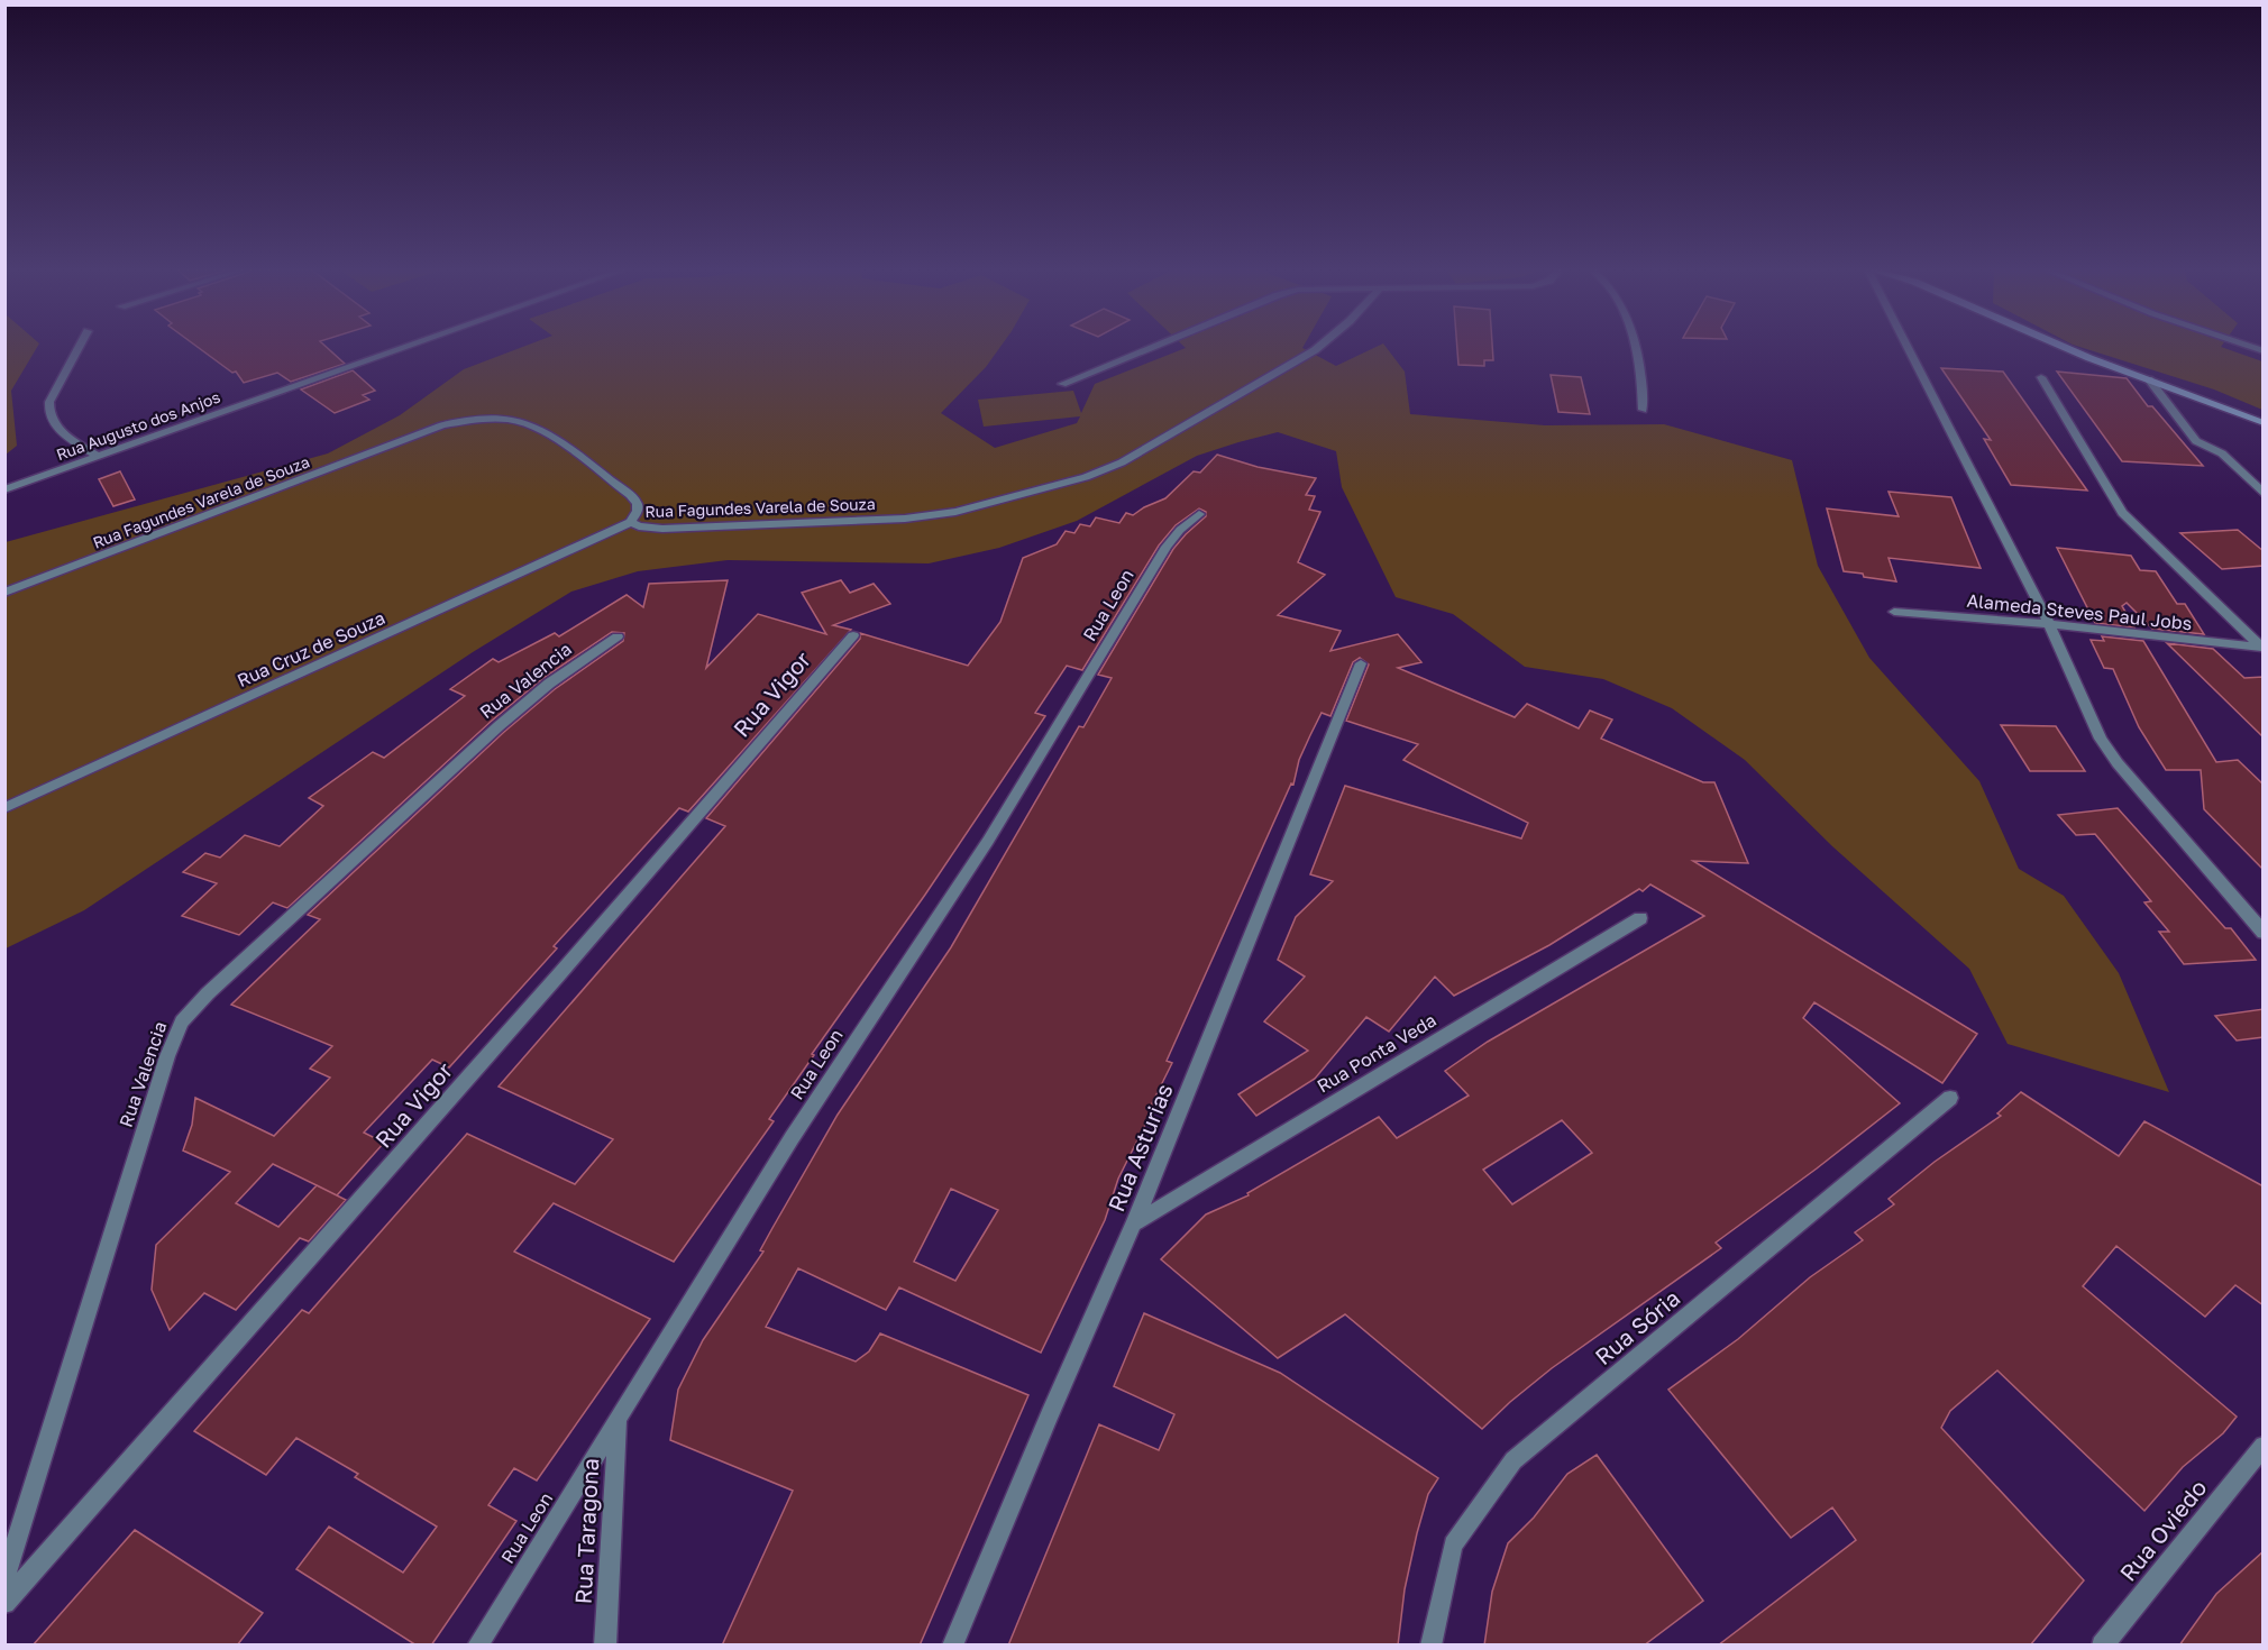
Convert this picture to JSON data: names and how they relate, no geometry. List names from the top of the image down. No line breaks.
{"streets":{"street":["Rua Augusto dos Anjos","Rua Fagundes Varela de Souza","Rua Leon","Alameda Steves Paul Jobs","Rua Cruz de Souza","Rua Valencia","Rua Vigor","Rua Ponta Veda","Rua Asturias","Rua Sória","Rua Oviedo","Rua Taragona"]},"crossings":[["Rua Fagundes Varela de Souza","Rua Cruz de Souza"],["Rua Leon","Rua Taragona"],["Rua Ponta Veda","Rua Asturias"]]}
